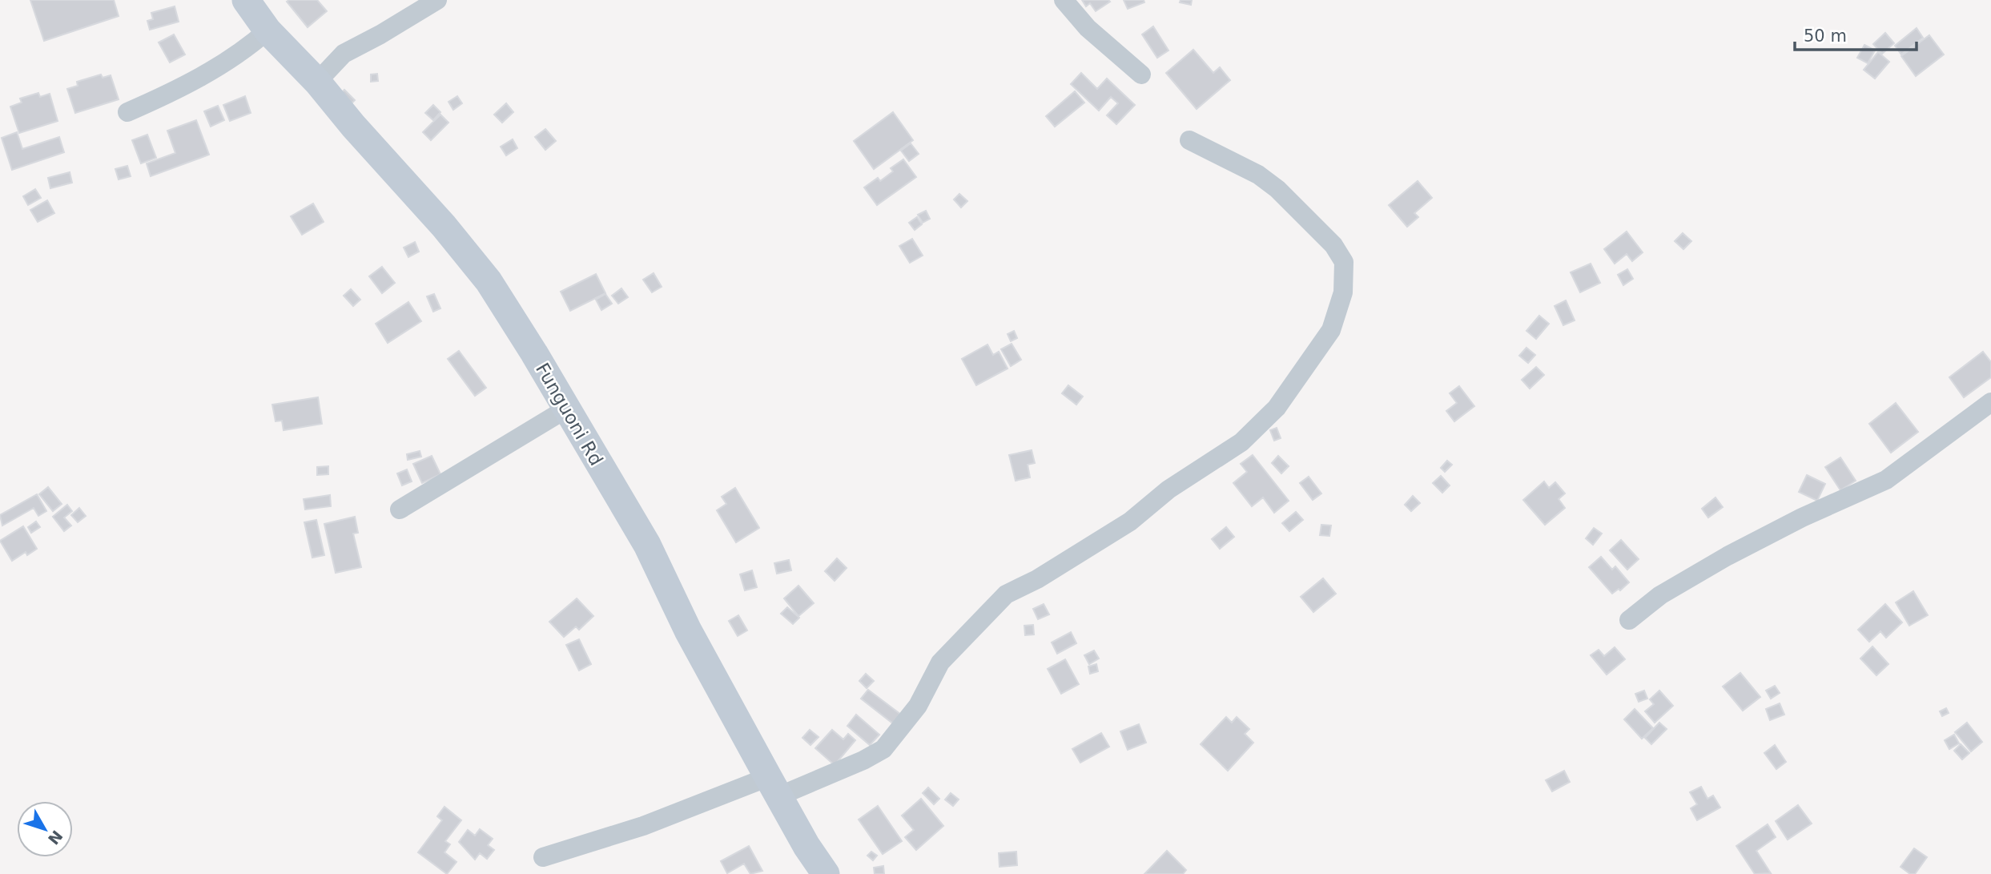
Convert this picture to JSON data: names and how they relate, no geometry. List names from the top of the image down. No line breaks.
{"streets":{"street":["Funguoni Rd"]},"scale_bar":"50 m","north":"bottom right"}
